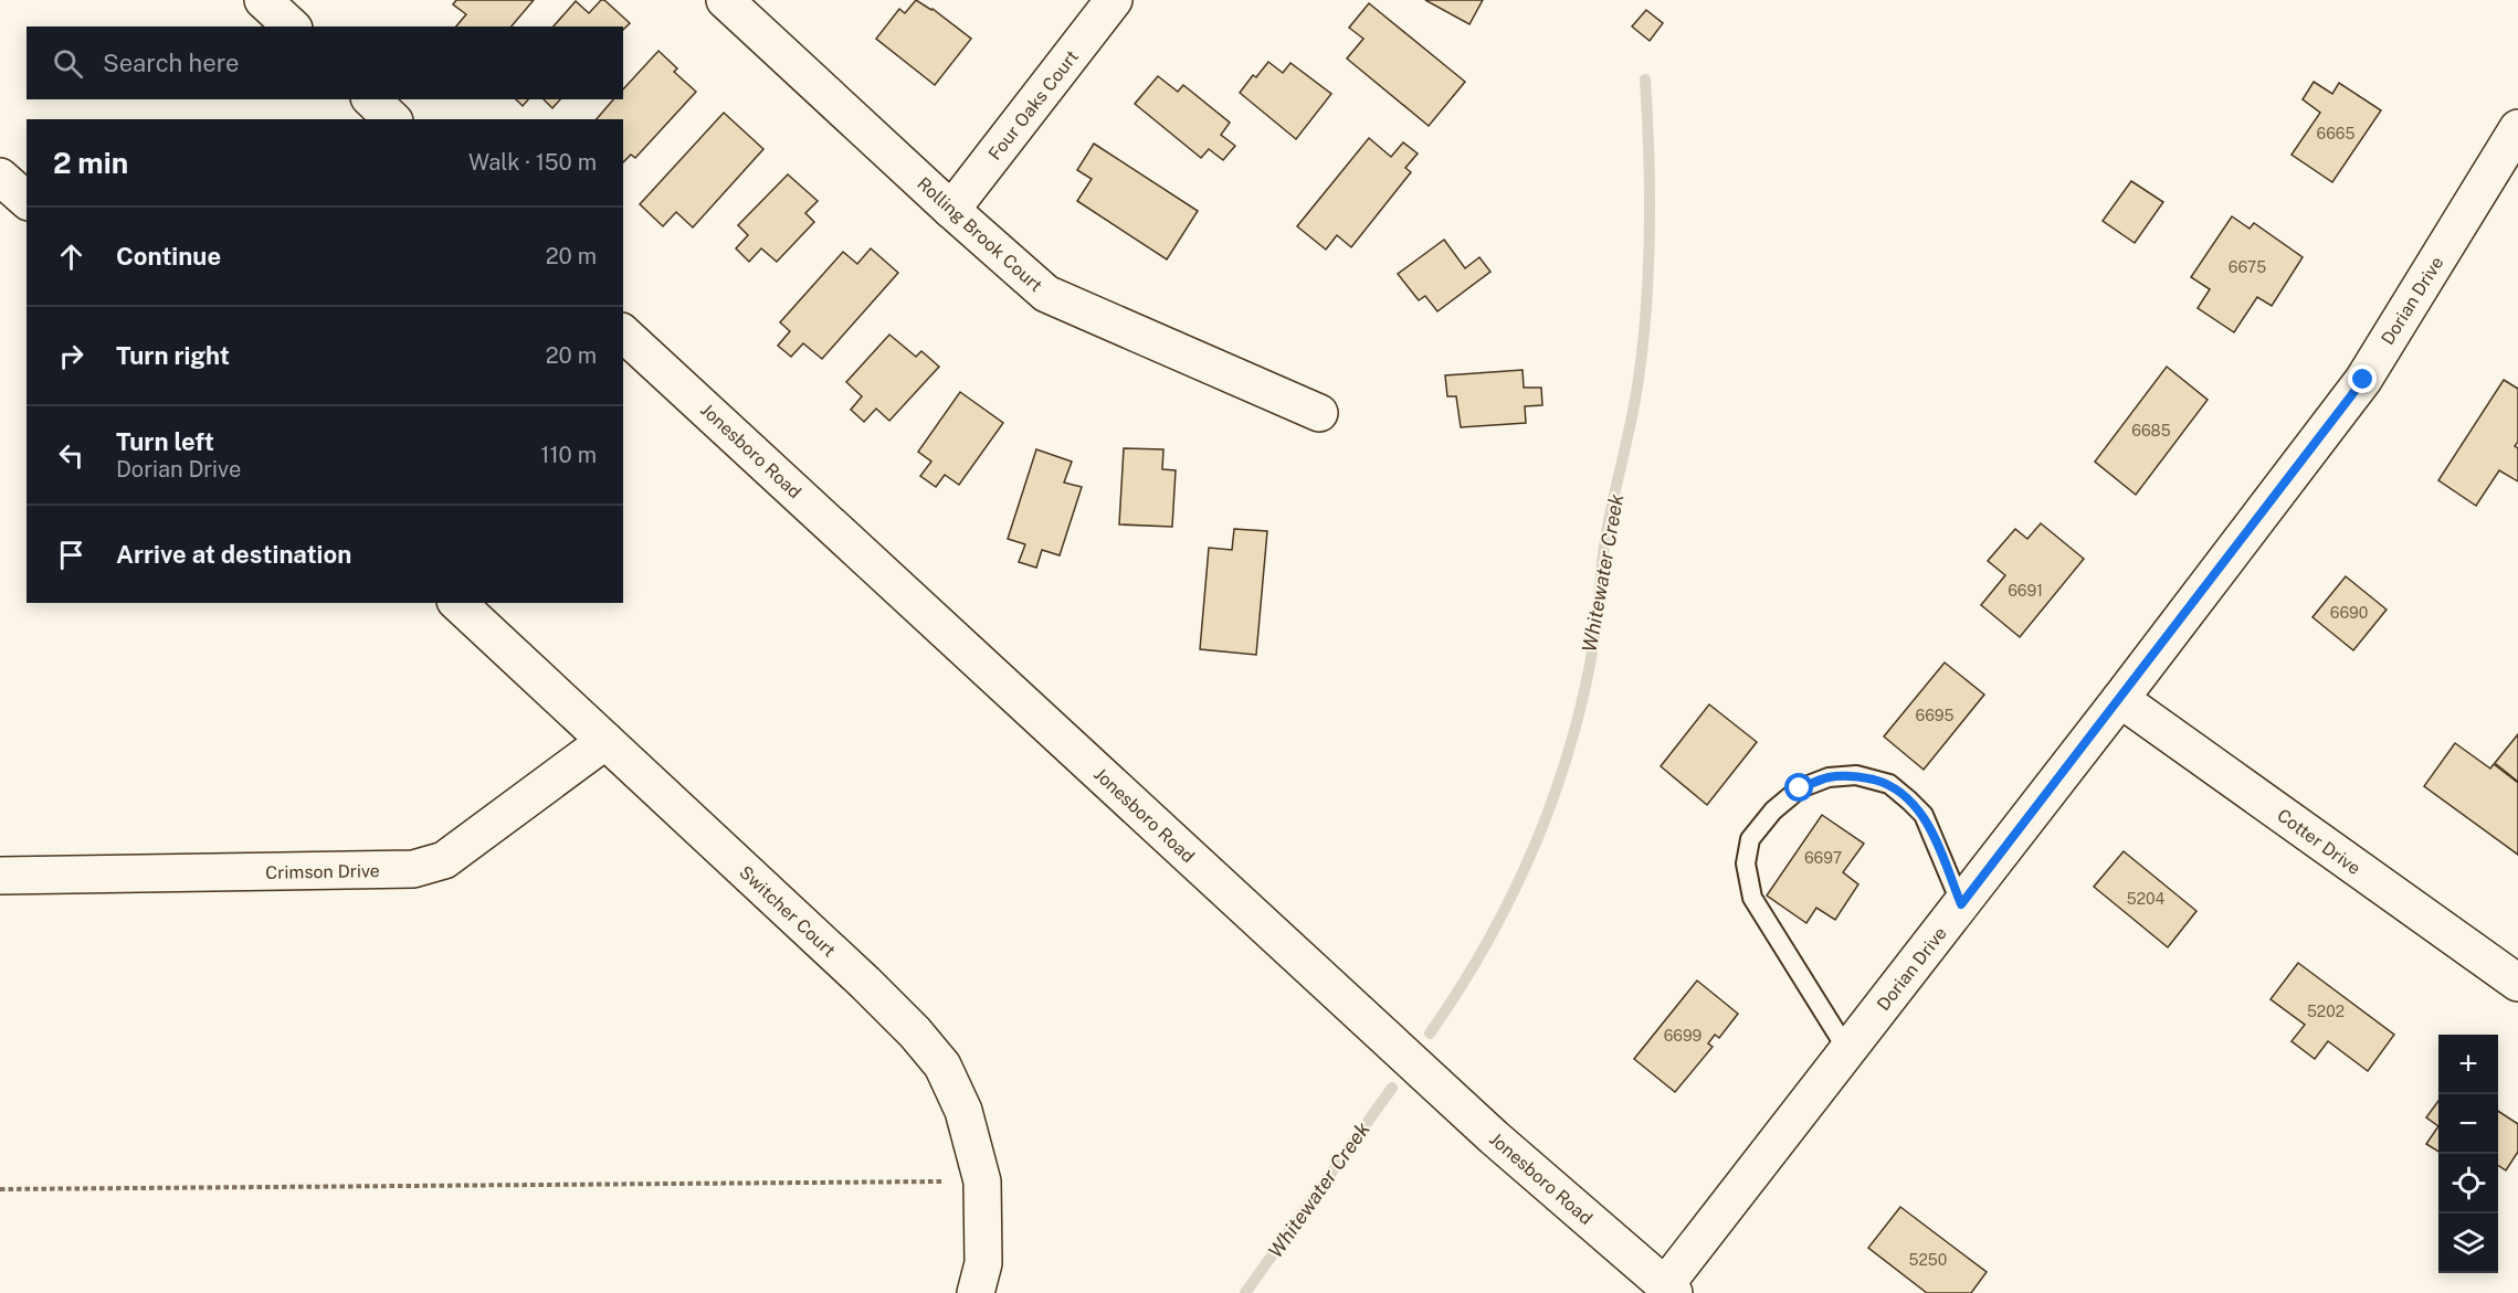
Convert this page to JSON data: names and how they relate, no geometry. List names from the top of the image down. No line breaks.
{"streets":{"street":["Four Oaks Court","Rolling Brook Court","Dorian Drive","Jonesboro Road","Cotter Drive","Crimson Drive","Switcher Court"]},"crossings":[["Four Oaks Court","Rolling Brook Court"],["Dorian Drive","Jonesboro Road"],["Dorian Drive","Cotter Drive"],["Crimson Drive","Switcher Court"]],"water":["Whitewater Creek"],"house_numbers":["6665","6675","6685","6691","6690","6695","6697","5204","5202","6699","5250"],"page":{"search":"Search here","heading":["2 min","Walk · 150 m"],"list":[["Continue","20 m"],["Turn right","20 m"],["Turn left","Dorian Drive","110 m"],"Arrive at destination"],"map_buttons":["+","−"]}}
